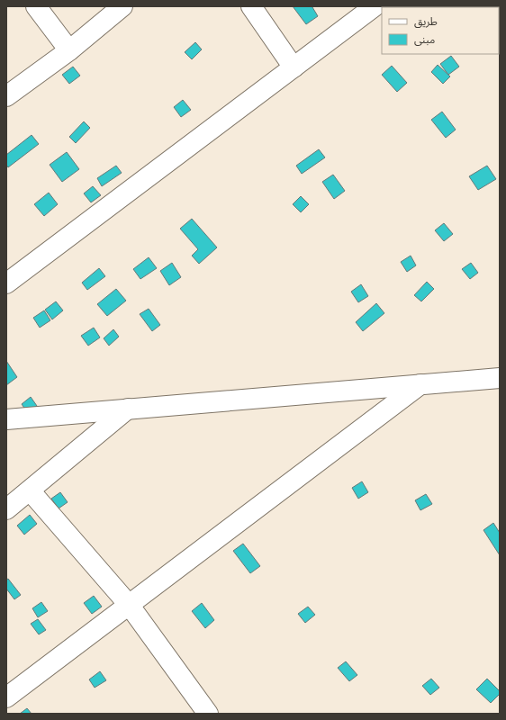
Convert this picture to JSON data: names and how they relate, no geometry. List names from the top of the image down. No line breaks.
{"legend":["طريق","مبنى"]}
